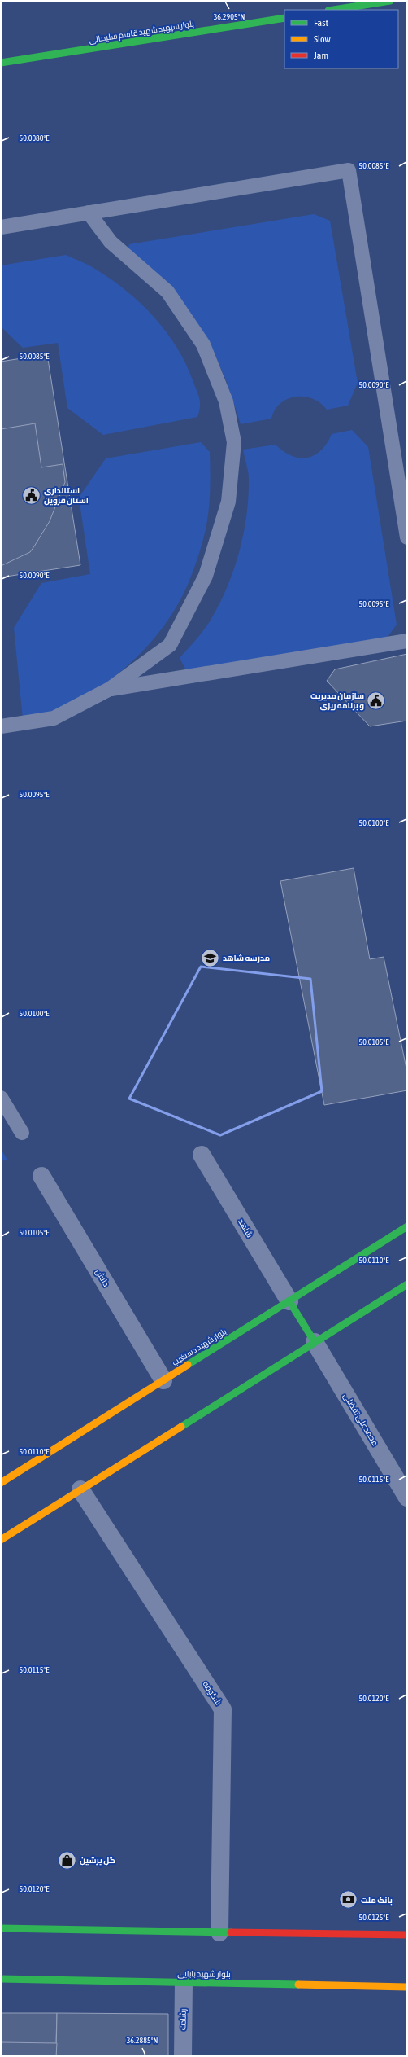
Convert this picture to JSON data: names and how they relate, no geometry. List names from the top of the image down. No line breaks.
{"streets":{"main road":["بلوار سپهبد شهید قاسم سلیمانی","بلوار شهید دستغیب","بلوار شهید بابایی"],"street":["شاهد","دانش","محمدعلی تفضلی","شکوفه","رشادت"]},"crossings":[["شاهد","بلوار شهید دستغیب"],["دانش","بلوار شهید دستغیب"],["بلوار شهید بابایی","رشادت"]],"places":{"public building":["استانداری استان قزوین","سازمان مدیریت و برنامه ریزی"],"school or university":["مدرسه شاهد"],"shop":["گل پرشین"],"bank":["بانک ملت"]},"legend":["Fast","Slow","Jam"],"coordinates":["36.2905°N","50.0080°E","50.0085°E","50.0090°E","50.0095°E","50.0100°E","50.0105°E","50.0110°E","50.0115°E","50.0120°E","50.0125°E","36.2885°N"]}
